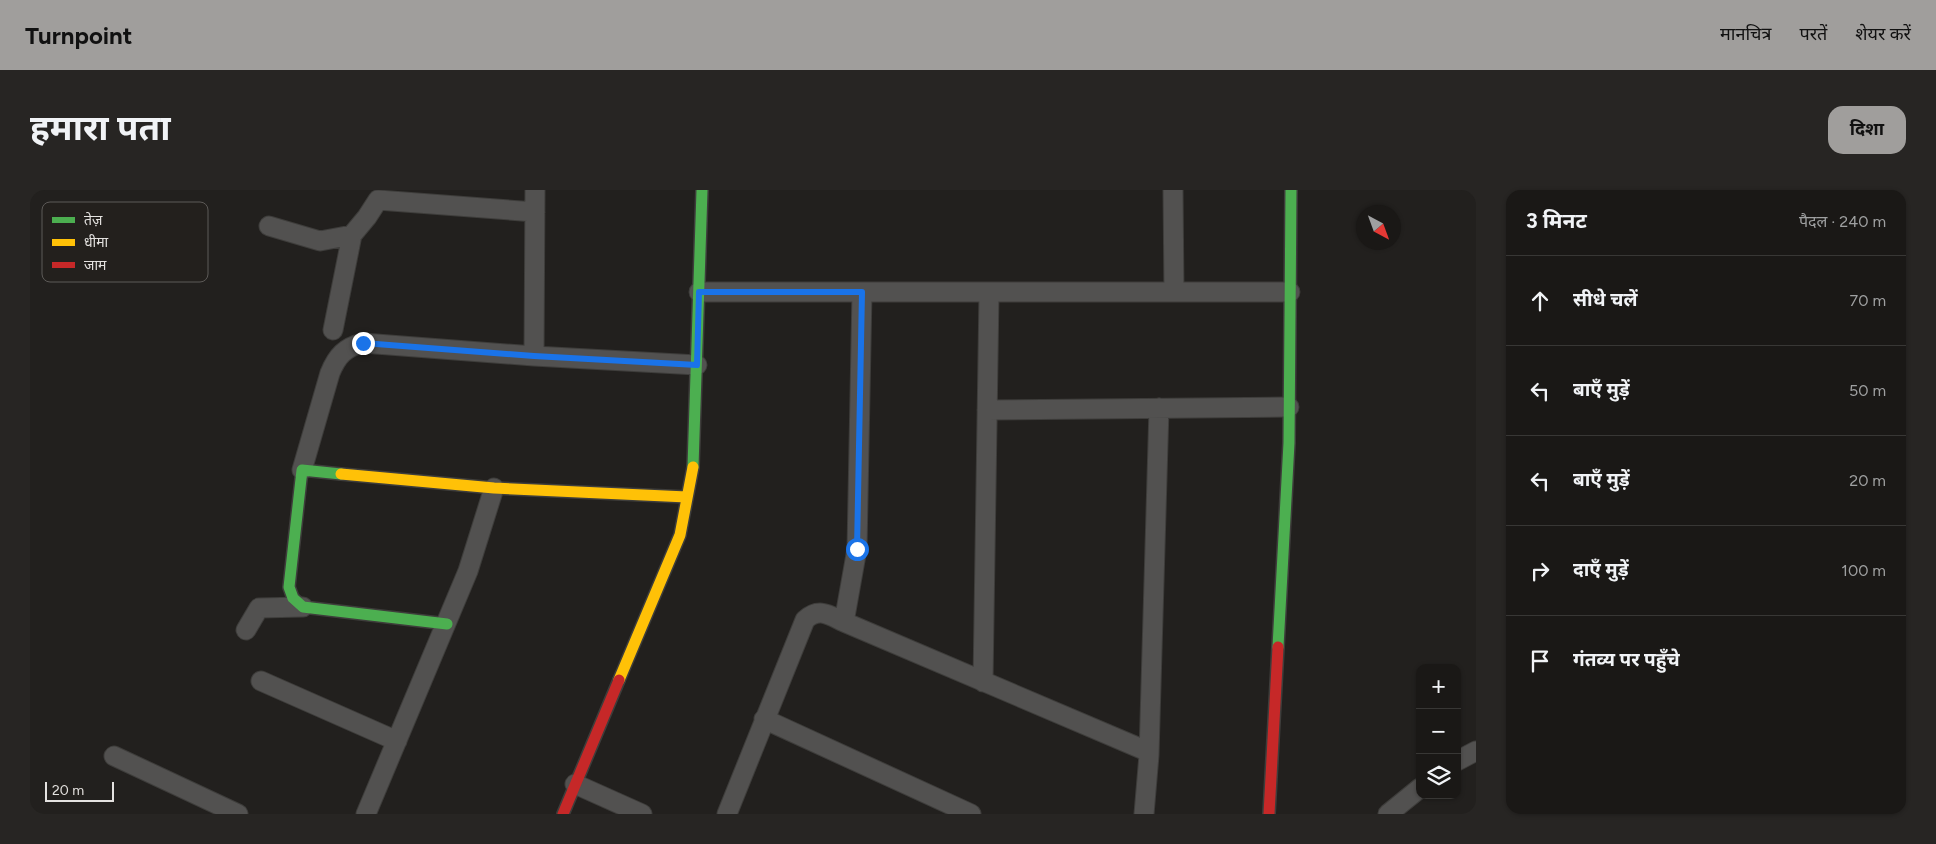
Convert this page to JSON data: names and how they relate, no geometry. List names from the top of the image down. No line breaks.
{"legend":["तेज़","धीमा","जाम"],"scale_bar":"20 m","north":"bottom right","page":{"header":"Turnpoint","nav":["मानचित्र","परतें","शेयर करें"],"buttons":"दिशा","title":"हमारा पता","heading":["3 मिनट","पैदल · 240 m"],"list":[["सीधे चलें","70 m"],["बाएँ मुड़ें","50 m"],["बाएँ मुड़ें","20 m"],["दाएँ मुड़ें","100 m"],"गंतव्य पर पहुँचे"],"map_buttons":["+","−"],"scale":"20 m"}}
